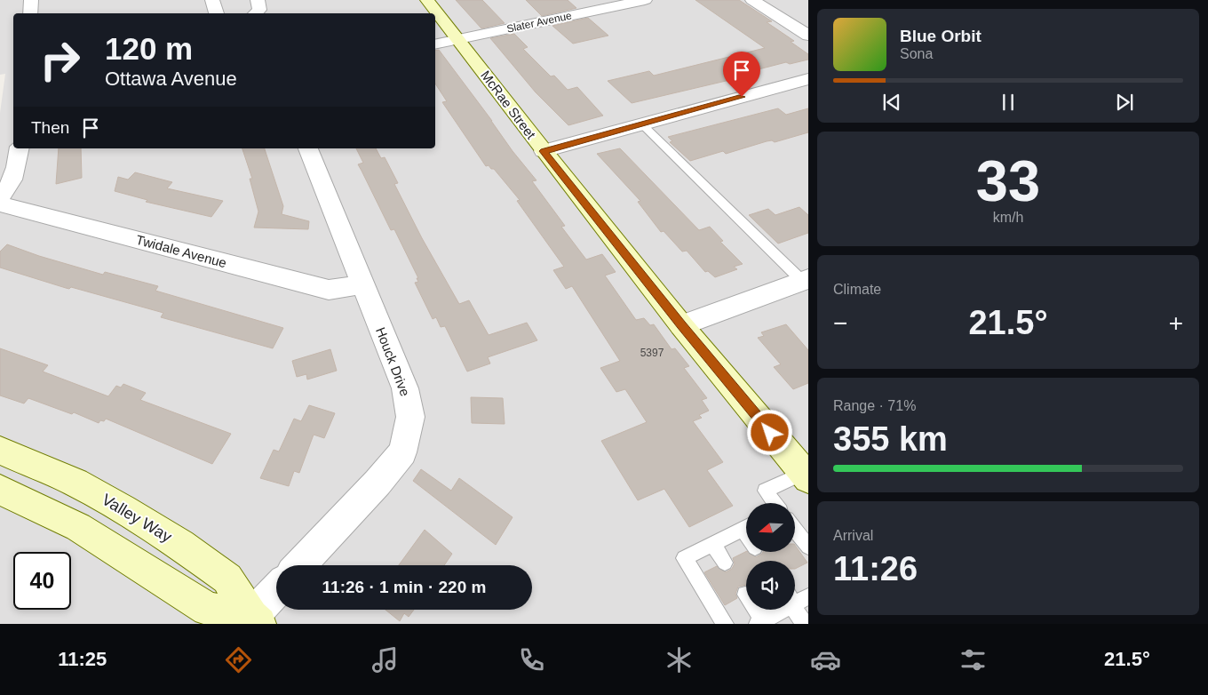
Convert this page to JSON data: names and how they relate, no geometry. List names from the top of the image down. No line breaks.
{"streets":{"street":["Slater Avenue","McRae Street","Twidale Avenue","Houck Drive","Valley Way"]},"crossings":[["Slater Avenue","McRae Street"],["Twidale Avenue","Houck Drive"]],"house_numbers":["5397"],"north":"left","page":{"turn":["120 m","Ottawa Avenue"],"song":["Blue Orbit","Sona"],"then":"Then","tile":[["33","km/h"],"Climate",["Range · 71%","355 km"],["Arrival","11:26"]],"heat":["−","21.5°","+"],"limit":"40","trip":"11:26 · 1 min · 220 m","tabs":["11:25","21.5°"]}}
